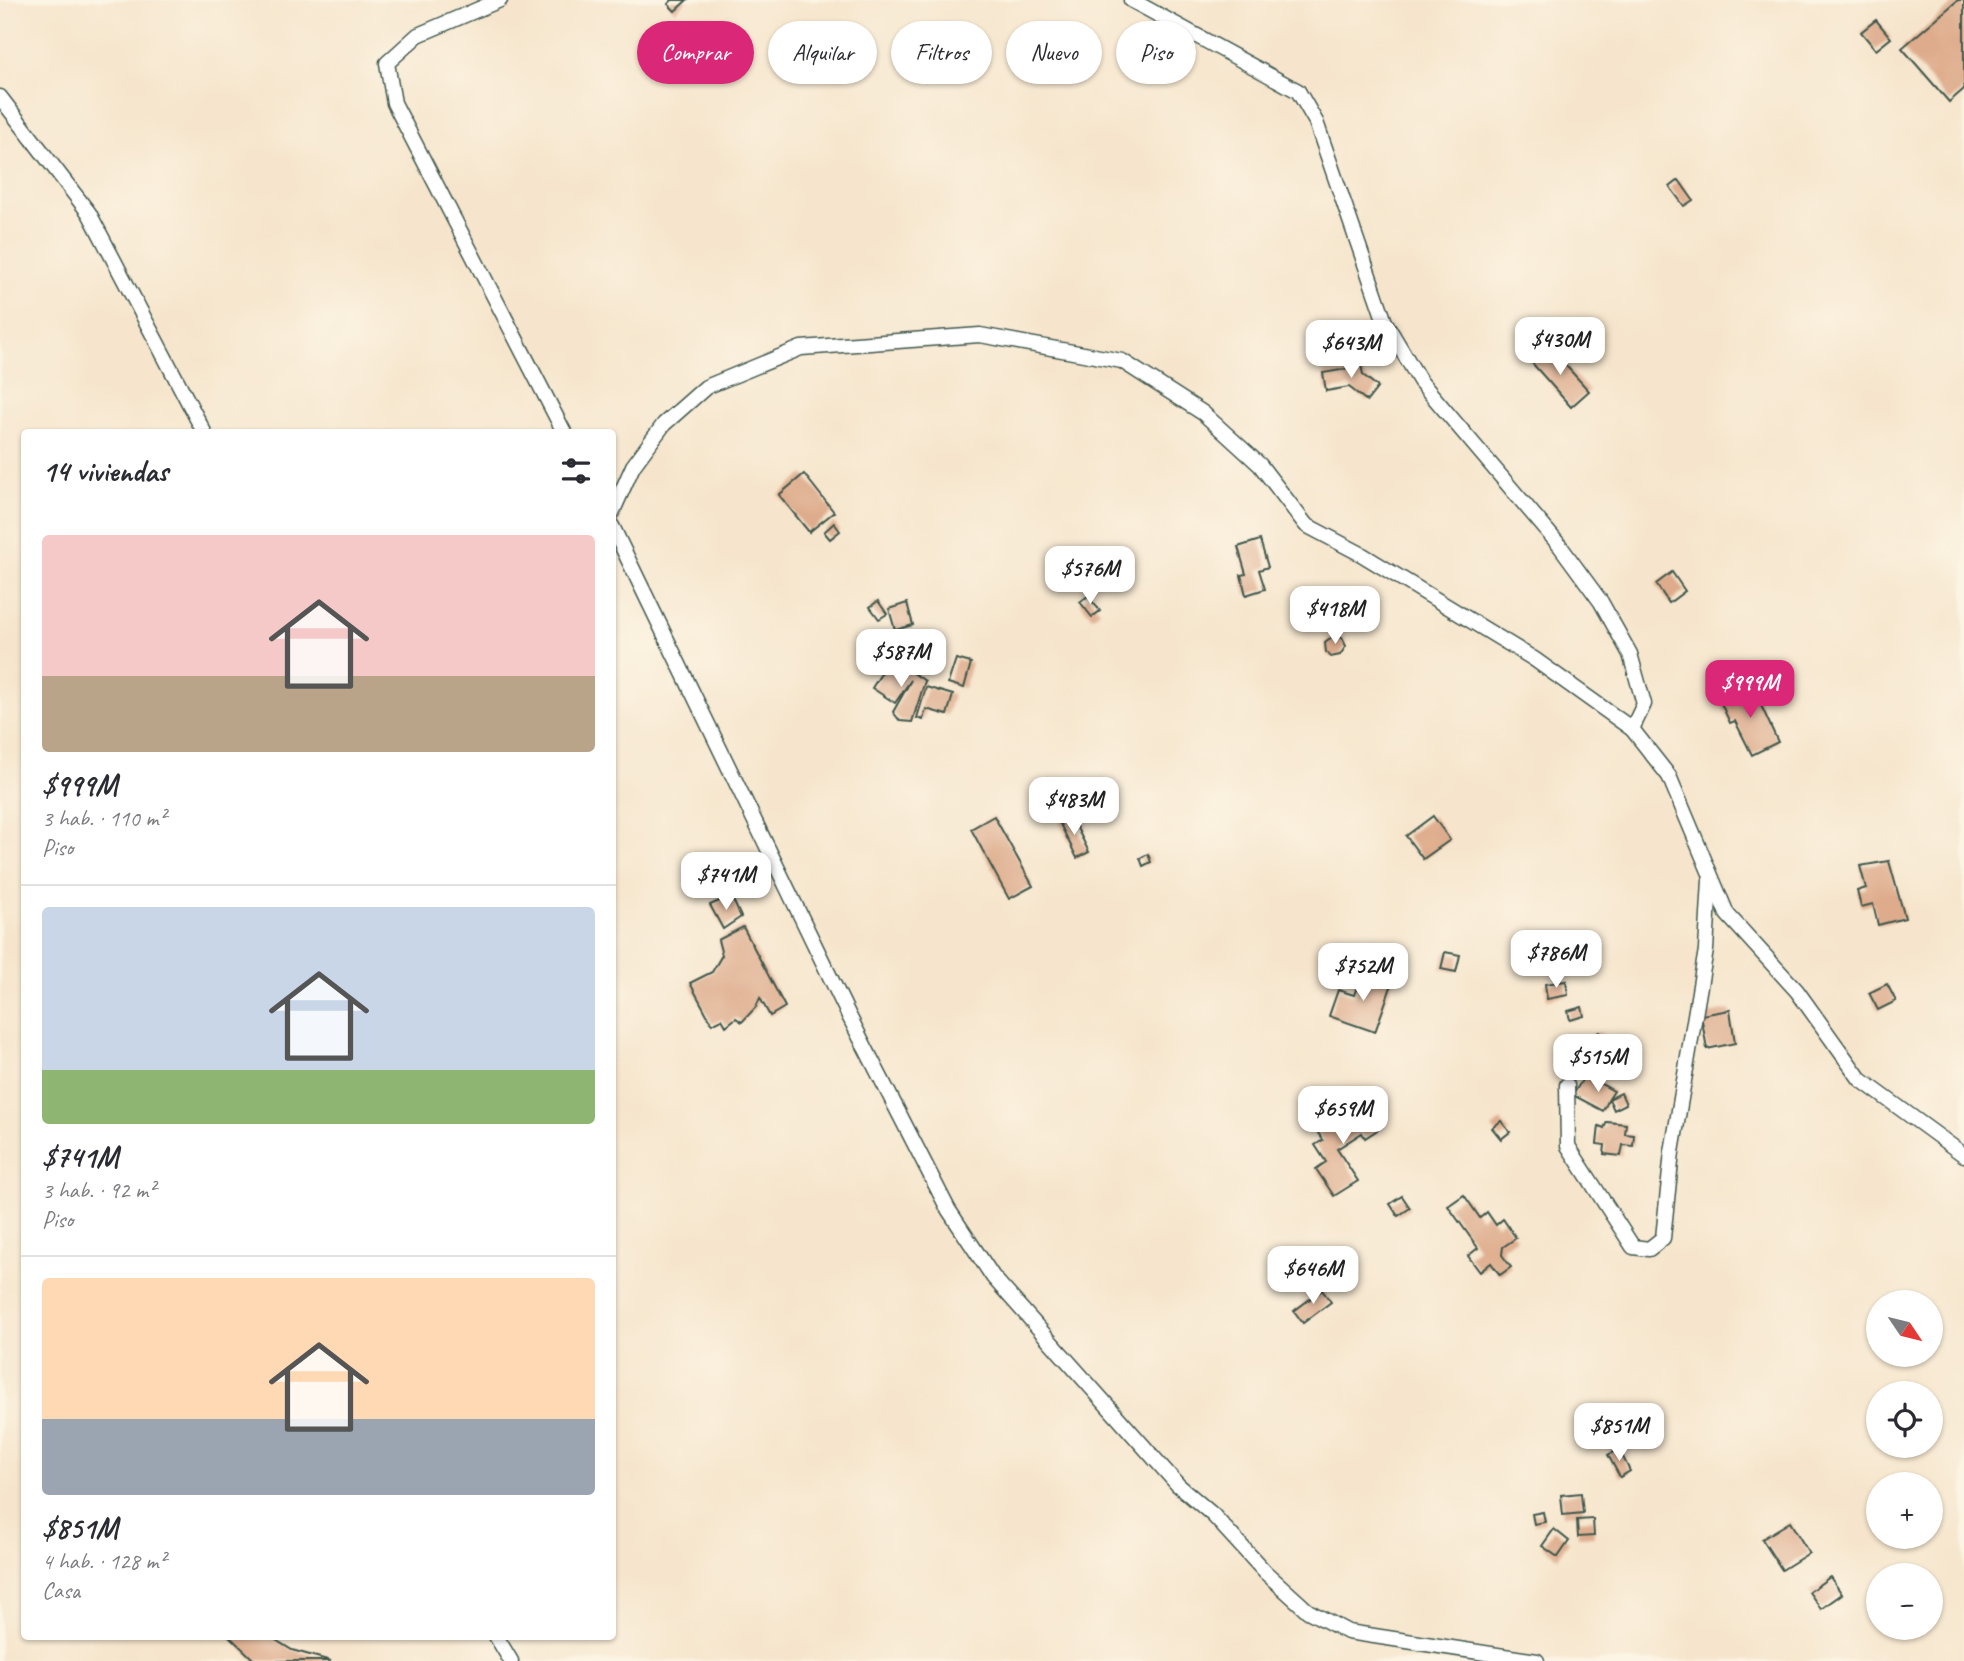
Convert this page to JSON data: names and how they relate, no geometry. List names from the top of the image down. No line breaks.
{"north":"bottom right","page":{"chip":["Comprar","Alquilar","Filtros","Nuevo","Piso"],"price":["$430M","$643M","$576M","$418M","$587M","$999M","$483M","$741M","$786M","$752M","$515M","$659M","$646M","$851M"],"heading":"14 viviendas","list":[{"name":"$999M","note":"3 hab. · 110 m² · Piso"},{"name":"$741M","note":"3 hab. · 92 m² · Piso"},{"name":"$851M","note":"4 hab. · 128 m² · Casa"}],"map_buttons":["+","−"]}}
